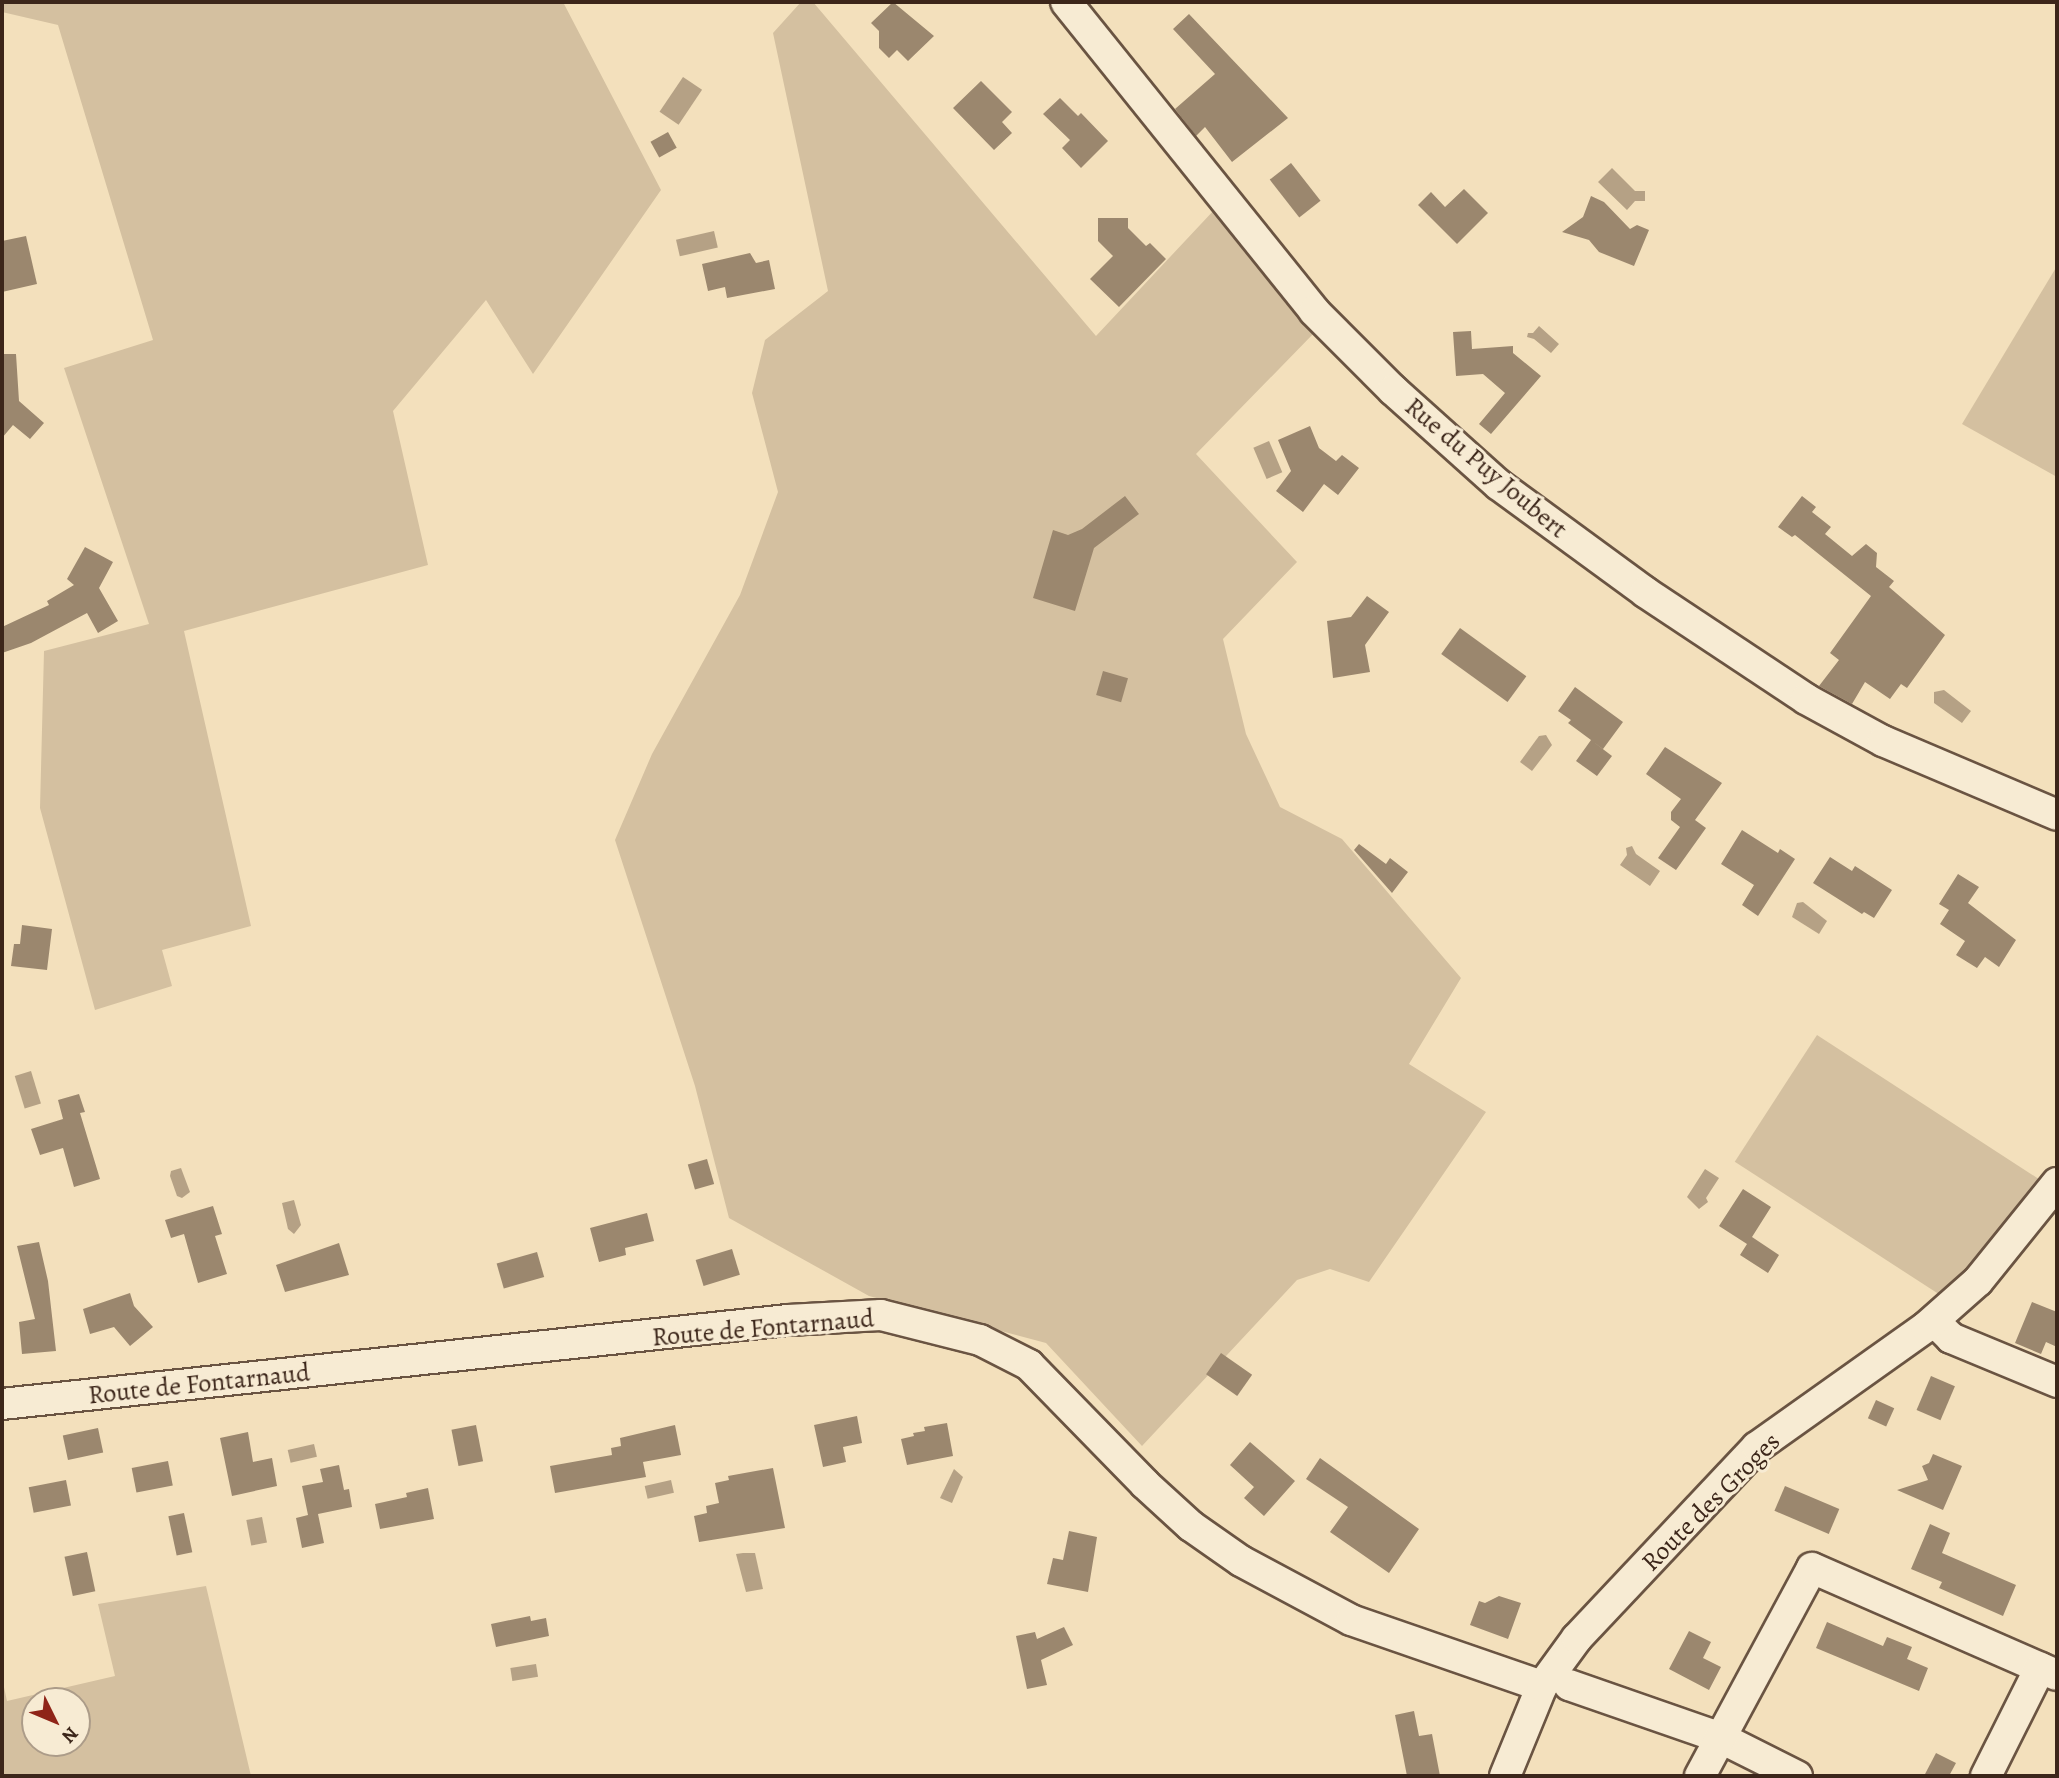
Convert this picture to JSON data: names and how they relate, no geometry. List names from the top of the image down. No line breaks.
{"streets":{"street":["Rue du Puy Joubert","Route de Fontarnaud","Route des Groges"]},"crossings":[["Route de Fontarnaud","Route des Groges"]],"north":"bottom right"}
